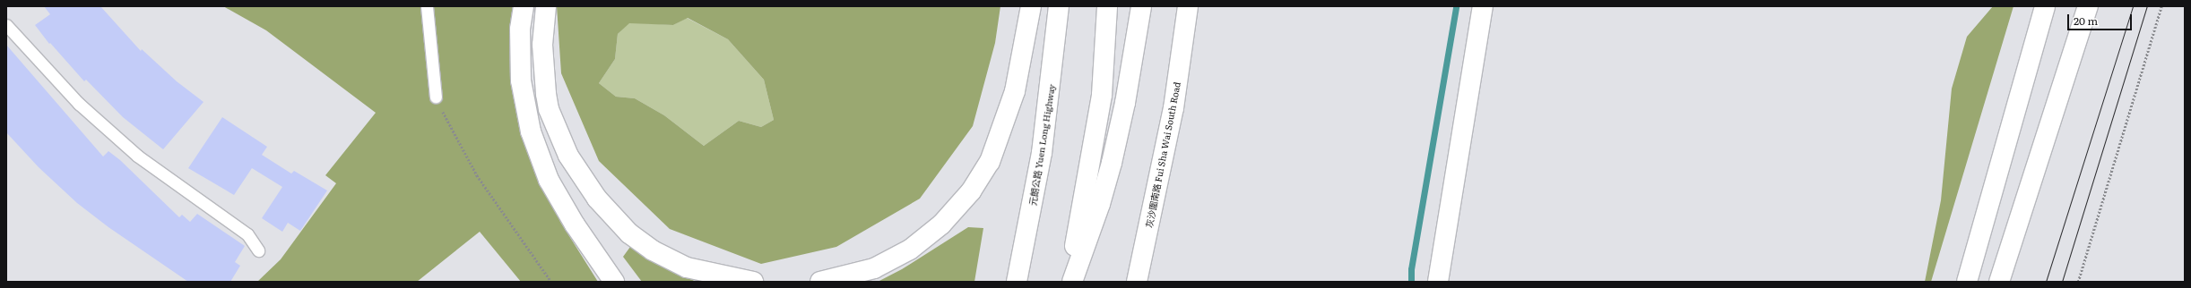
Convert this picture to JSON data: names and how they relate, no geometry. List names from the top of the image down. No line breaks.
{"streets":{"main road":["元朗公路 Yuen Long Highway","灰沙圍南路 Fui Sha Wai South Road"]},"scale_bar":"20 m"}
